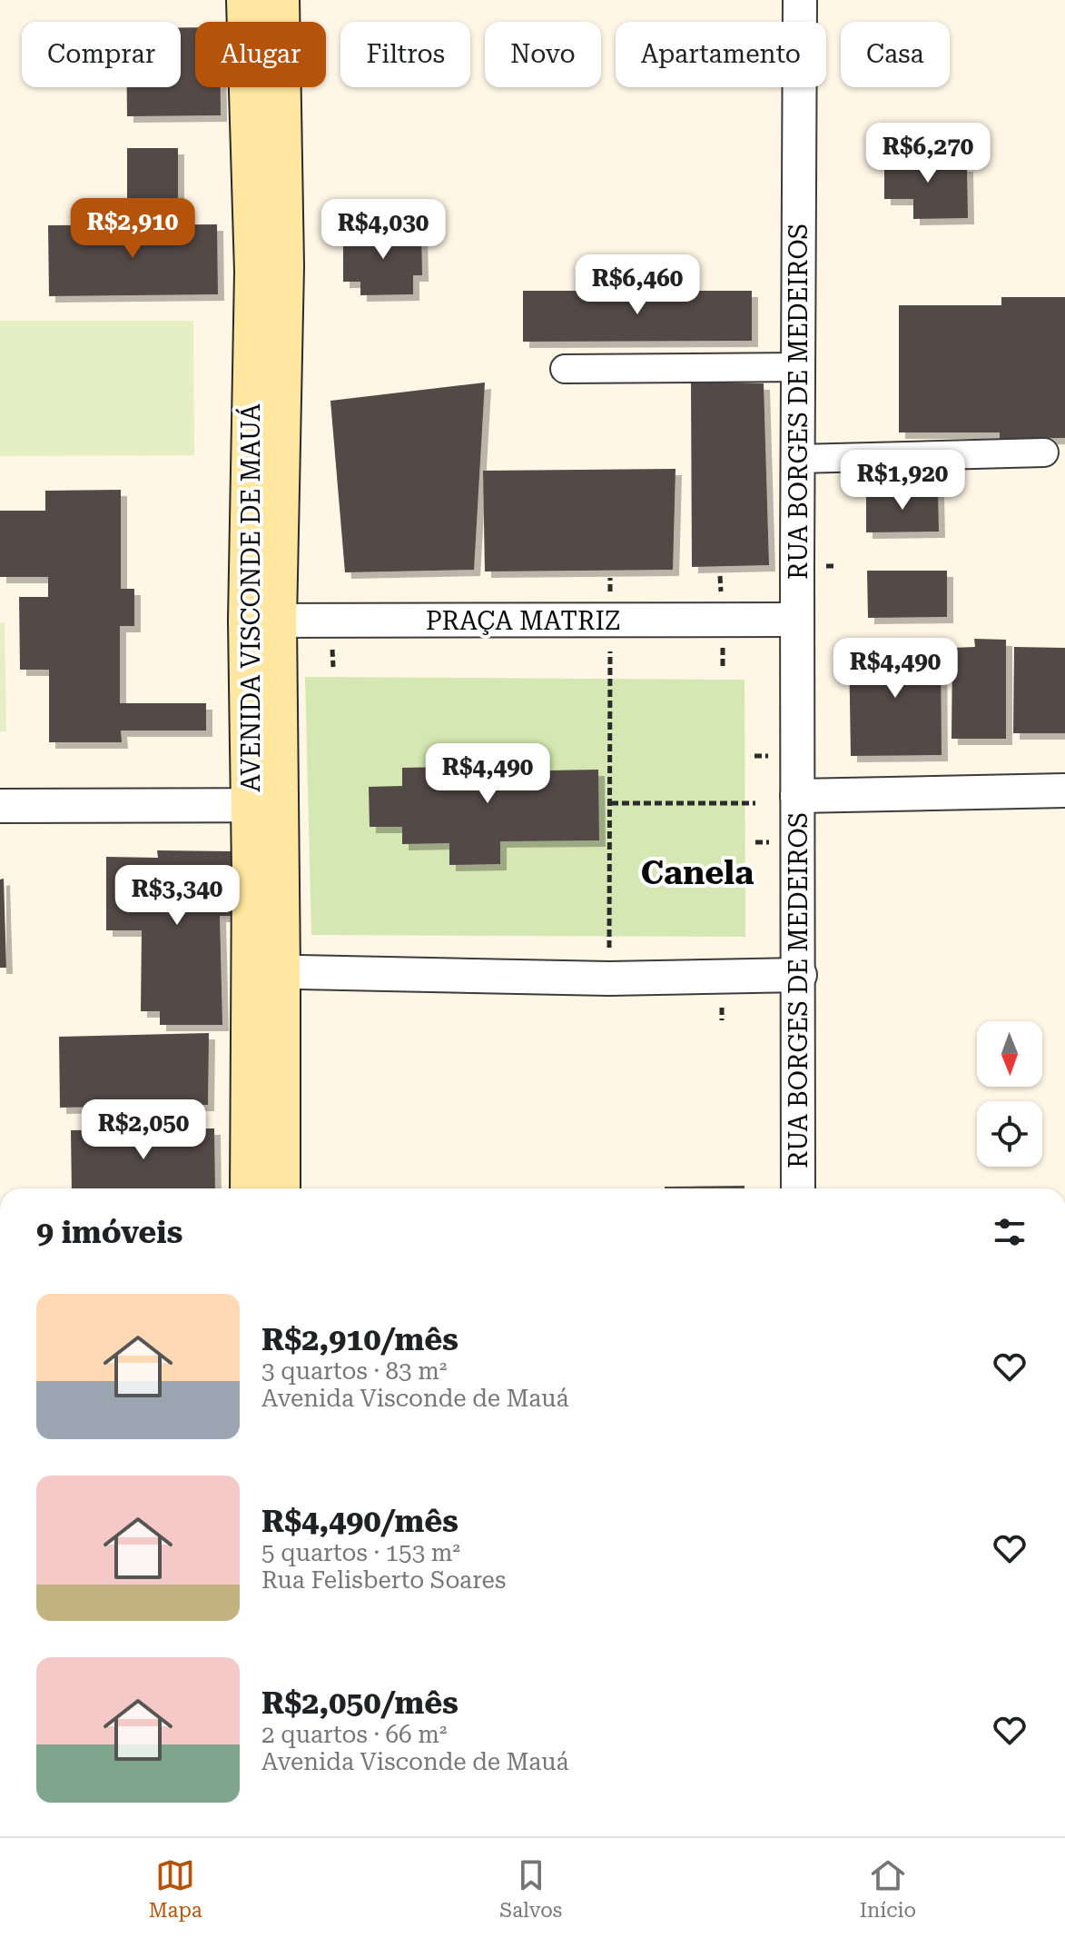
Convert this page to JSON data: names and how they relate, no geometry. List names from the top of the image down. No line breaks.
{"streets":{"main road":["AVENIDA VISCONDE DE MAUÁ"],"street":["RUA BORGES DE MEDEIROS","PRAÇA MATRIZ"]},"crossings":[["RUA BORGES DE MEDEIROS","PRAÇA MATRIZ"],["AVENIDA VISCONDE DE MAUÁ","PRAÇA MATRIZ"]],"districts":["Canela"],"north":"bottom","page":{"chip":["Comprar","Alugar","Filtros","Novo","Apartamento","Casa"],"price":["R$6,270","R$2,910","R$4,030","R$6,460","R$1,920","R$4,490","R$4,490","R$3,340","R$2,050"],"heading":"9 imóveis","list":[{"name":"R$2,910/mês","note":"3 quartos · 83 m² · Avenida Visconde de Mauá"},{"name":"R$4,490/mês","note":"5 quartos · 153 m² · Rua Felisberto Soares"},{"name":"R$2,050/mês","note":"2 quartos · 66 m² · Avenida Visconde de Mauá"}],"tabs":["Mapa","Salvos","Início"]}}
